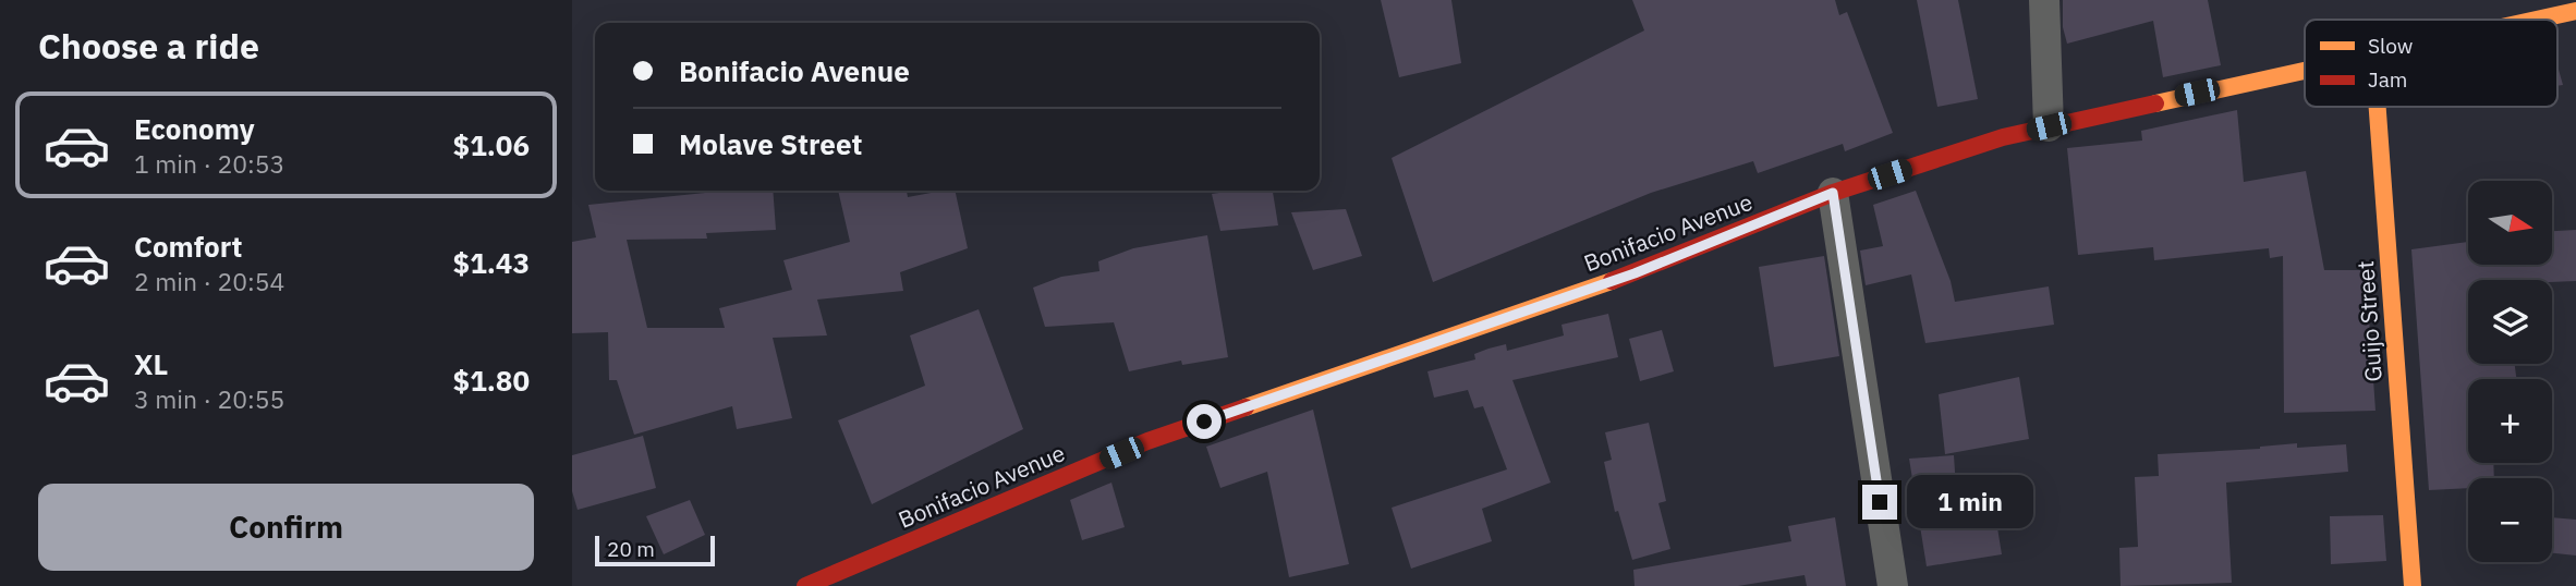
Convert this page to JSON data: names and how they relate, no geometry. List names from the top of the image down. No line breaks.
{"streets":{"street":["Bonifacio Avenue","Guijo Street"]},"legend":["Slow","Jam"],"scale_bar":"20 m","north":"right","page":{"heading":"Choose a ride","banner":["Bonifacio Avenue","Molave Street"],"list":[{"name":"Economy","note":"1 min · 20:53","value":"$1.06"},{"name":"Comfort","note":"2 min · 20:54","value":"$1.43"},{"name":"XL","note":"3 min · 20:55","value":"$1.80"}],"map_buttons":["+","−"],"buttons":"Confirm","bubble":"1 min","scale":"20 m"}}
